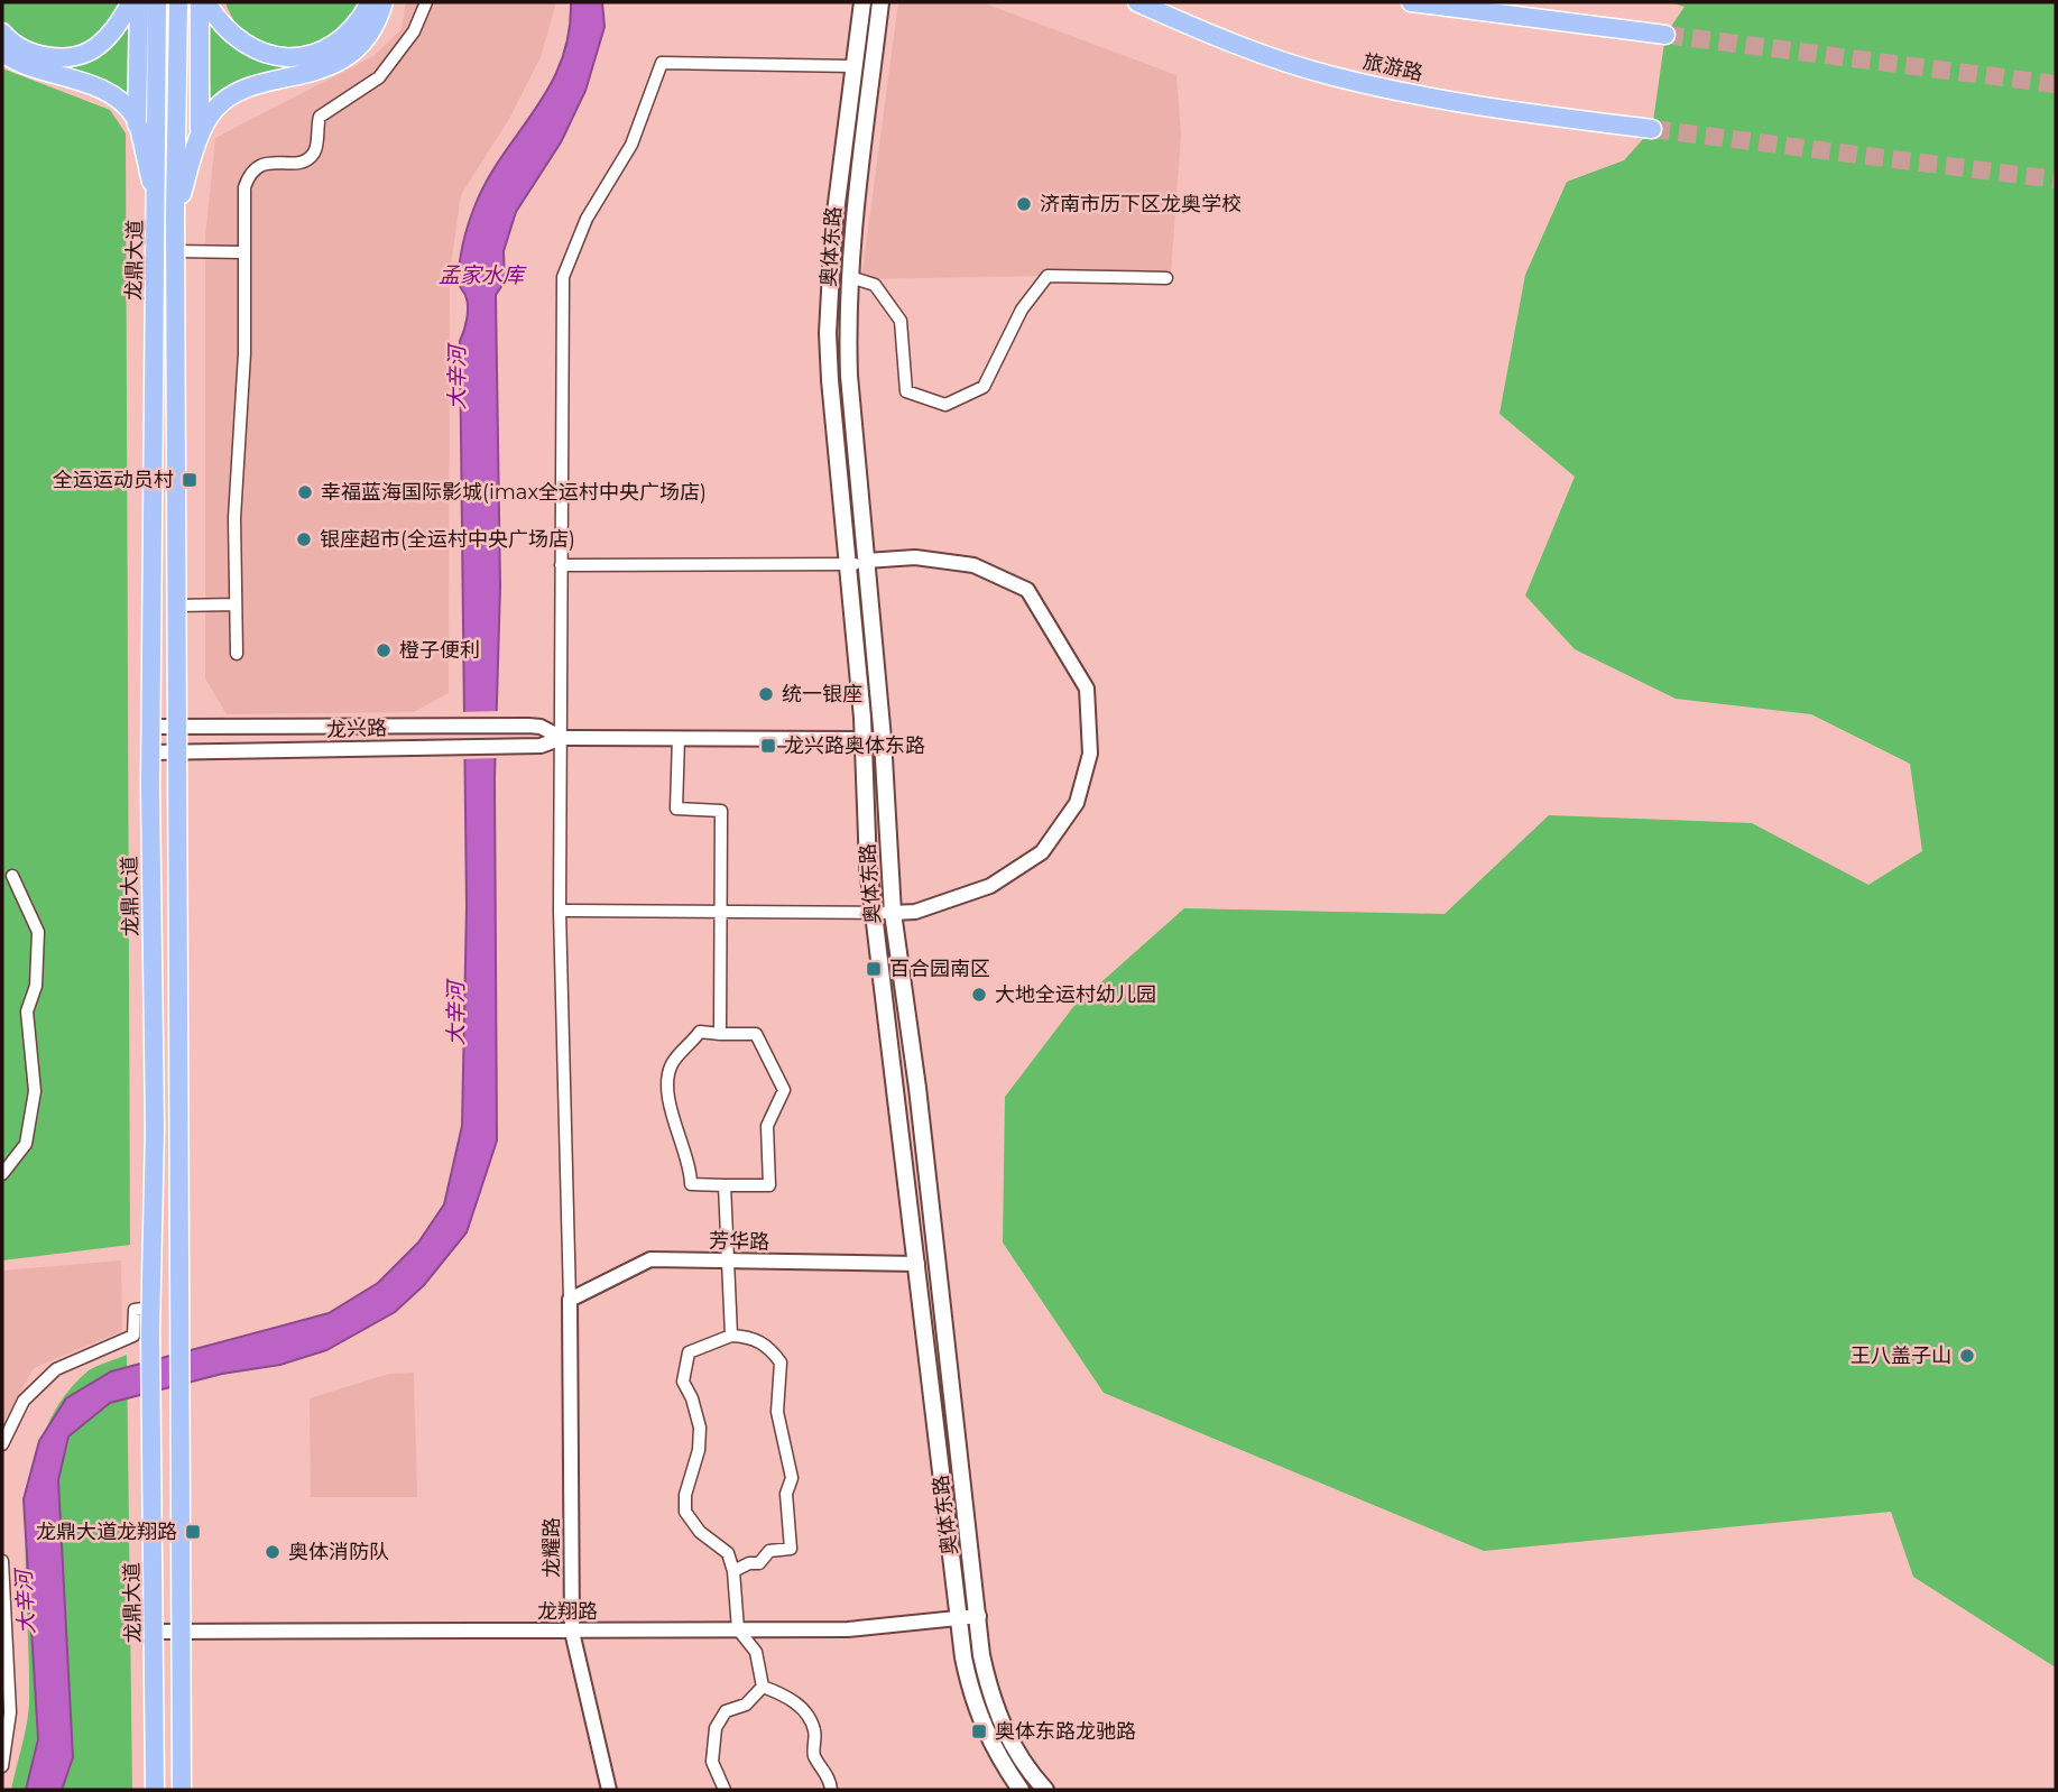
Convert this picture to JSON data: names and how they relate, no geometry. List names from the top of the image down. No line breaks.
{"streets":{"main road":["旅游路","奥体东路","龙鼎大道"],"street":["龙兴路","芳华路","龙耀路","龙翔路"]},"crossings":[["奥体东路","龙兴路"],["奥体东路","龙翔路"],["龙鼎大道","龙兴路"],["龙鼎大道","龙翔路"],["芳华路","龙耀路"],["龙耀路","龙翔路"]],"water":["孟家水库","大辛河"],"places":{"other":["济南市历下区龙奥学校","幸福蓝海国际影城(imax全运村中央广场店)","银座超市(全运村中央广场店)","橙子便利","统一银座","大地全运村幼儿园","王八盖子山","奥体消防队"],"transit":["全运运动员村","龙兴路奥体东路","百合园南区","龙鼎大道龙翔路","奥体东路龙驰路"]}}
